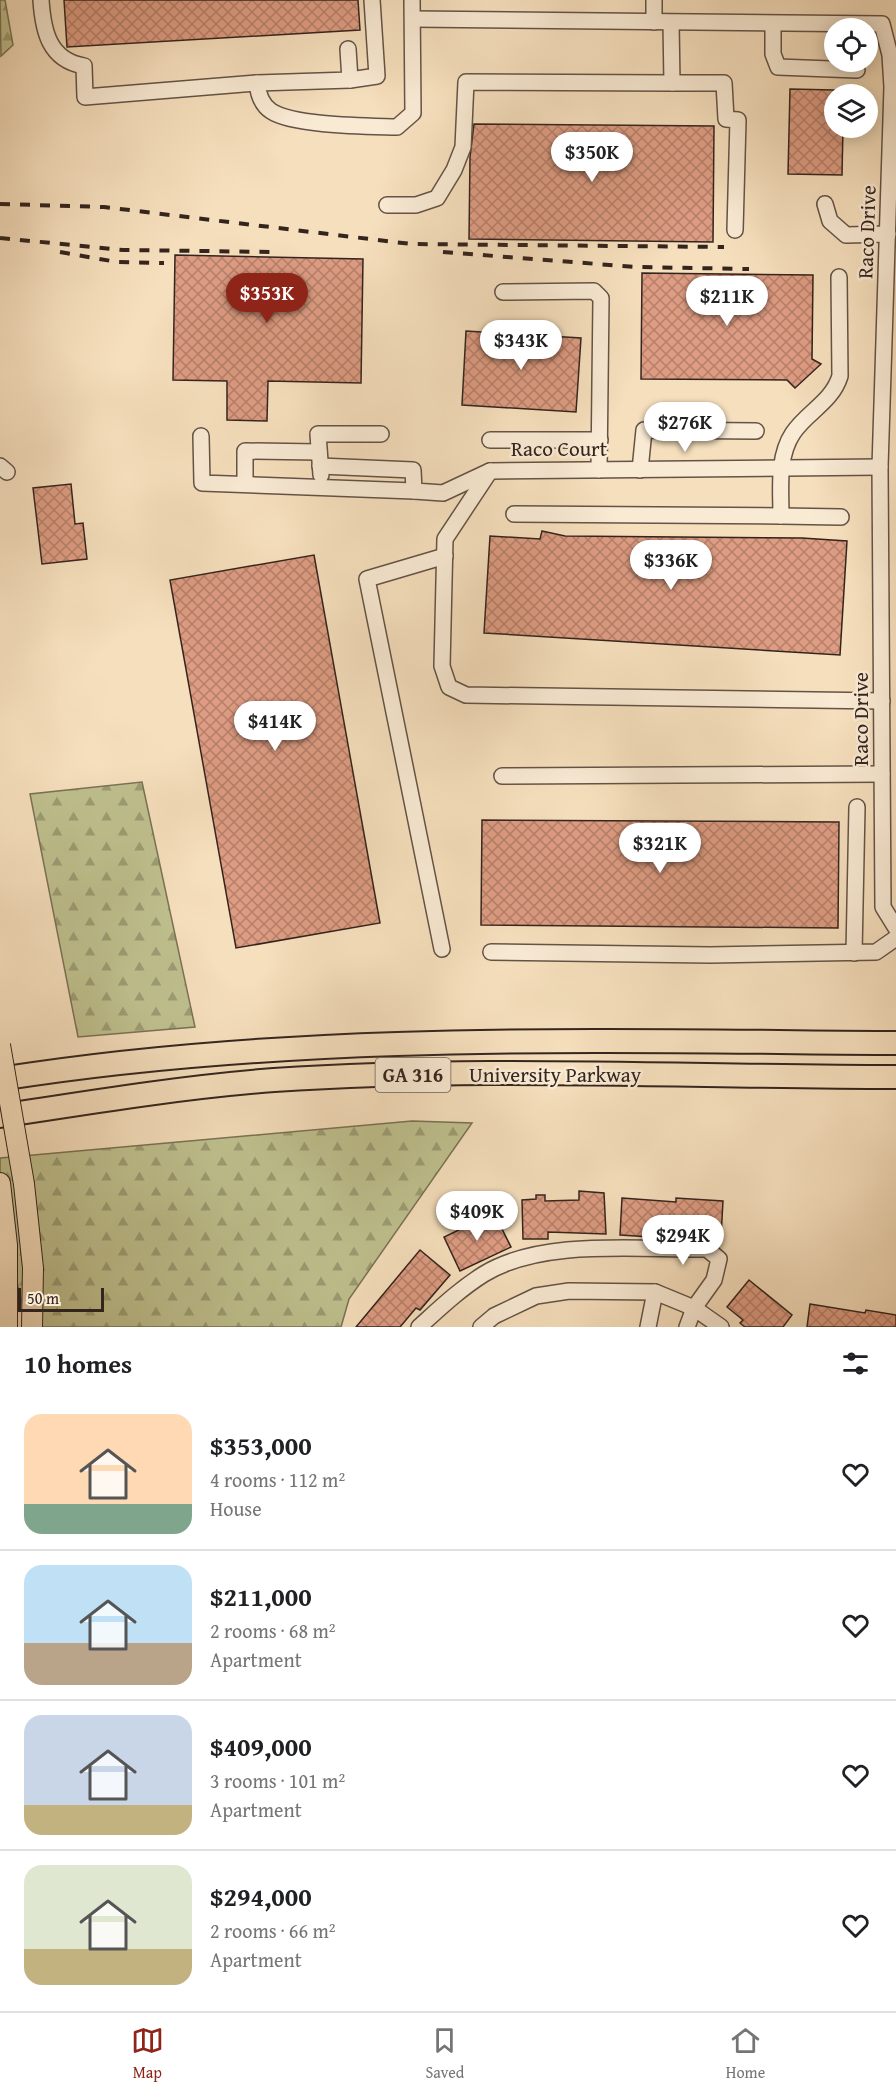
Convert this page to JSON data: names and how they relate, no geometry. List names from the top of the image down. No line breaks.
{"streets":{"highway":["GA 316","University Parkway"],"street":["Raco Drive","Raco Court"]},"crossings":[["Raco Drive","Raco Court"]],"scale_bar":"50 m","page":{"price":["$350K","$353K","$211K","$343K","$276K","$336K","$414K","$321K","$409K","$294K"],"scale":"50 m","heading":"10 homes","list":[{"name":"$353,000","note":"4 rooms · 112 m² · House"},{"name":"$211,000","note":"2 rooms · 68 m² · Apartment"},{"name":"$409,000","note":"3 rooms · 101 m² · Apartment"},{"name":"$294,000","note":"2 rooms · 66 m² · Apartment"}],"tabs":["Map","Saved","Home"]}}
